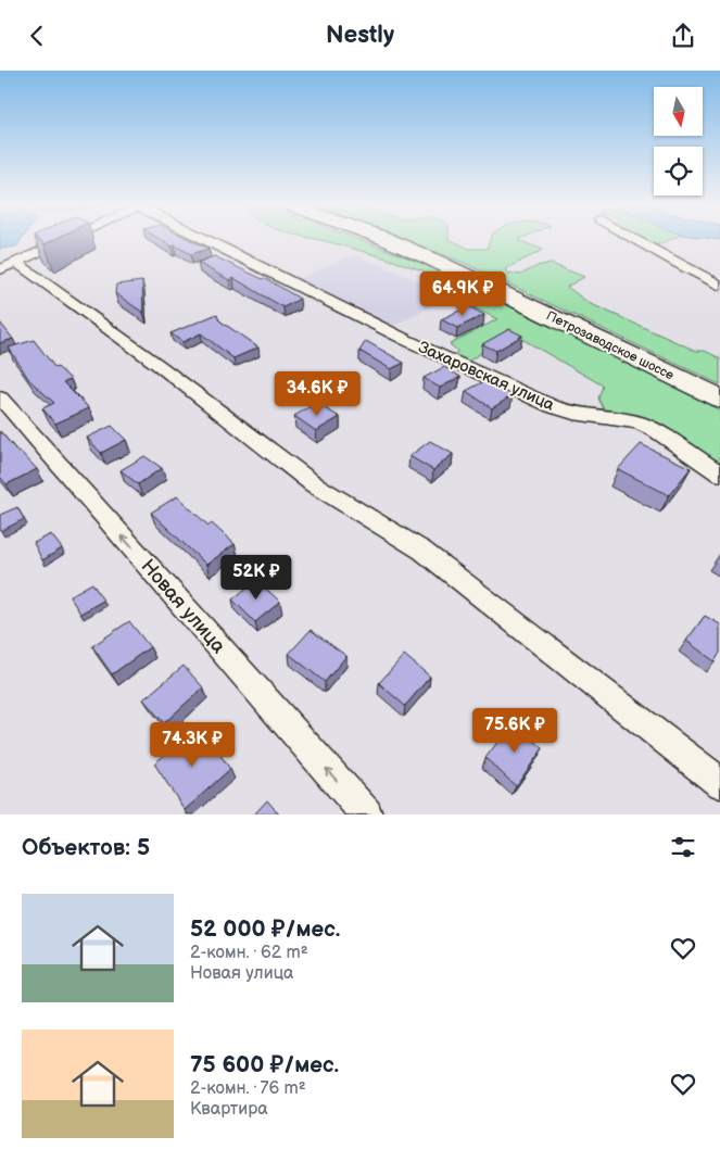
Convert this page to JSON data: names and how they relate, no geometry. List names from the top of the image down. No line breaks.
{"streets":{"main road":["Петрозаводское шоссе"],"street":["Захаровская улица","Новая улица"]},"north":"bottom","page":{"header":"Nestly","price":["64.9K ₽","34.6K ₽","52K ₽","75.6K ₽","74.3K ₽"],"heading":"Объектов: 5","list":[{"name":"52 000 ₽/мес.","note":"2-комн. · 62 m² · Новая улица"},{"name":"75 600 ₽/мес.","note":"2-комн. · 76 m² · Квартира"}]}}
